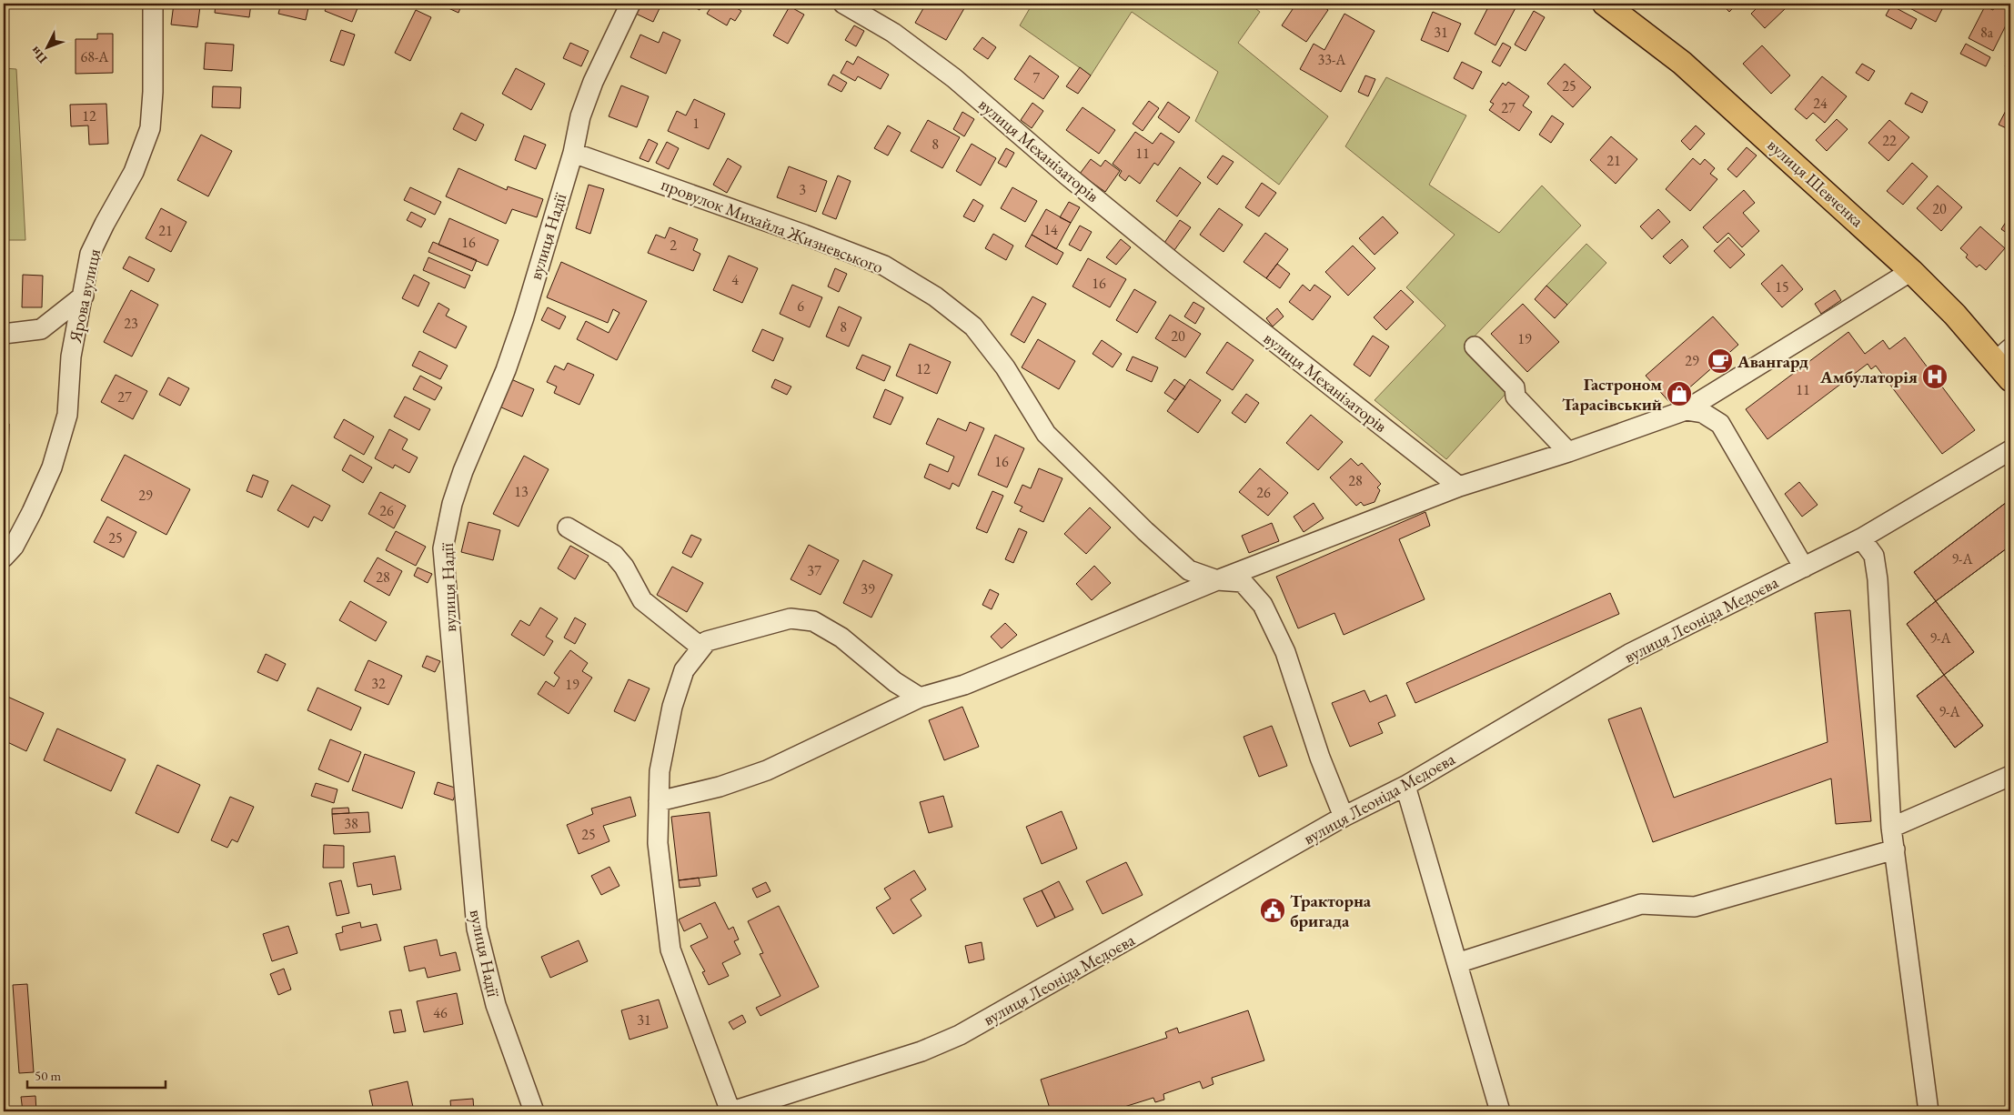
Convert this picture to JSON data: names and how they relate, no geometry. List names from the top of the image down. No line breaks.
{"streets":{"main road":["вулиця Шевченка"],"street":["вулиця Механізаторів","провулок Михайла Жизневського","вулиця Надії","Ярова вулиця","вулиця Леоніда Медоєва"]},"crossings":[["провулок Михайла Жизневського","вулиця Надії"],["провулок Михайла Жизневського","вулиця Леоніда Медоєва"]],"places":{"cafe":["Авангард"],"hospital":["Амбулаторія"],"shop":["Гастроном Тарасівський"],"public building":["Тракторна бригада"]},"house_numbers":["31","8а","68-А","33-А","7","25","24","27","12","1","22","8","11","21","3","20","14","21","16","2","4","16","15","6","23","8","20","19","29","12","11","27","16","28","13","26","29","26","25","9-А","37","28","39","9-А","32","19","9-А","38","25","46","31"],"scale_bar":"50 m","north":"bottom left"}
